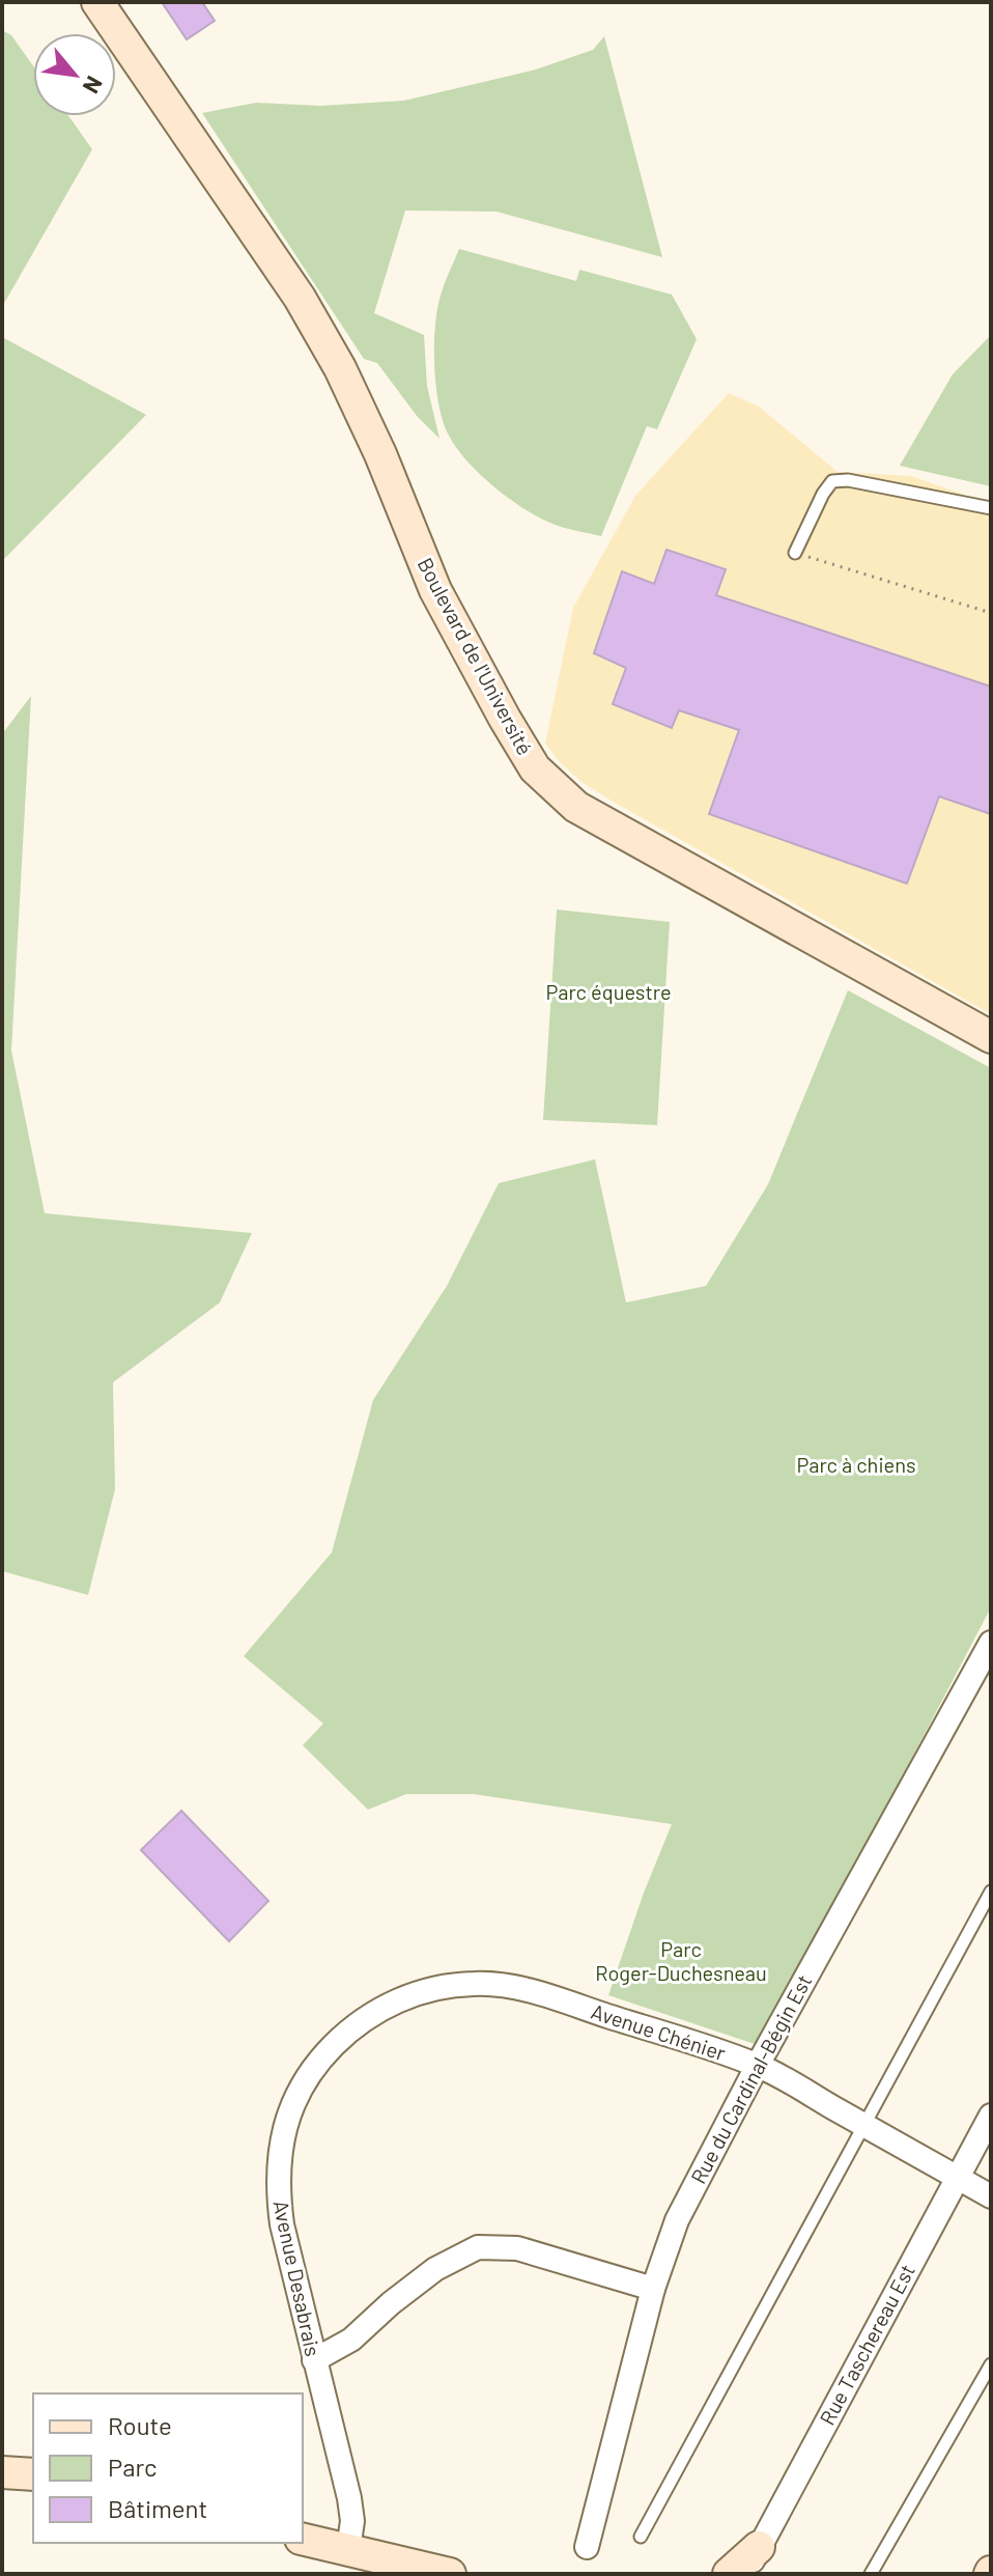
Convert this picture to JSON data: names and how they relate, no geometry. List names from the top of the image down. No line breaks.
{"streets":{"street":["Boulevard de l'Université","Avenue Chénier","Rue du Cardinal-Bégin Est","Avenue Desabrais","Rue Taschereau Est"]},"crossings":[["Avenue Chénier","Rue du Cardinal-Bégin Est"],["Avenue Chénier","Avenue Desabrais"],["Avenue Chénier","Rue Taschereau Est"]],"parks":["Parc équestre","Parc à chiens","Parc Roger-Duchesneau"],"legend":["Route","Parc","Bâtiment"],"north":"bottom right"}
